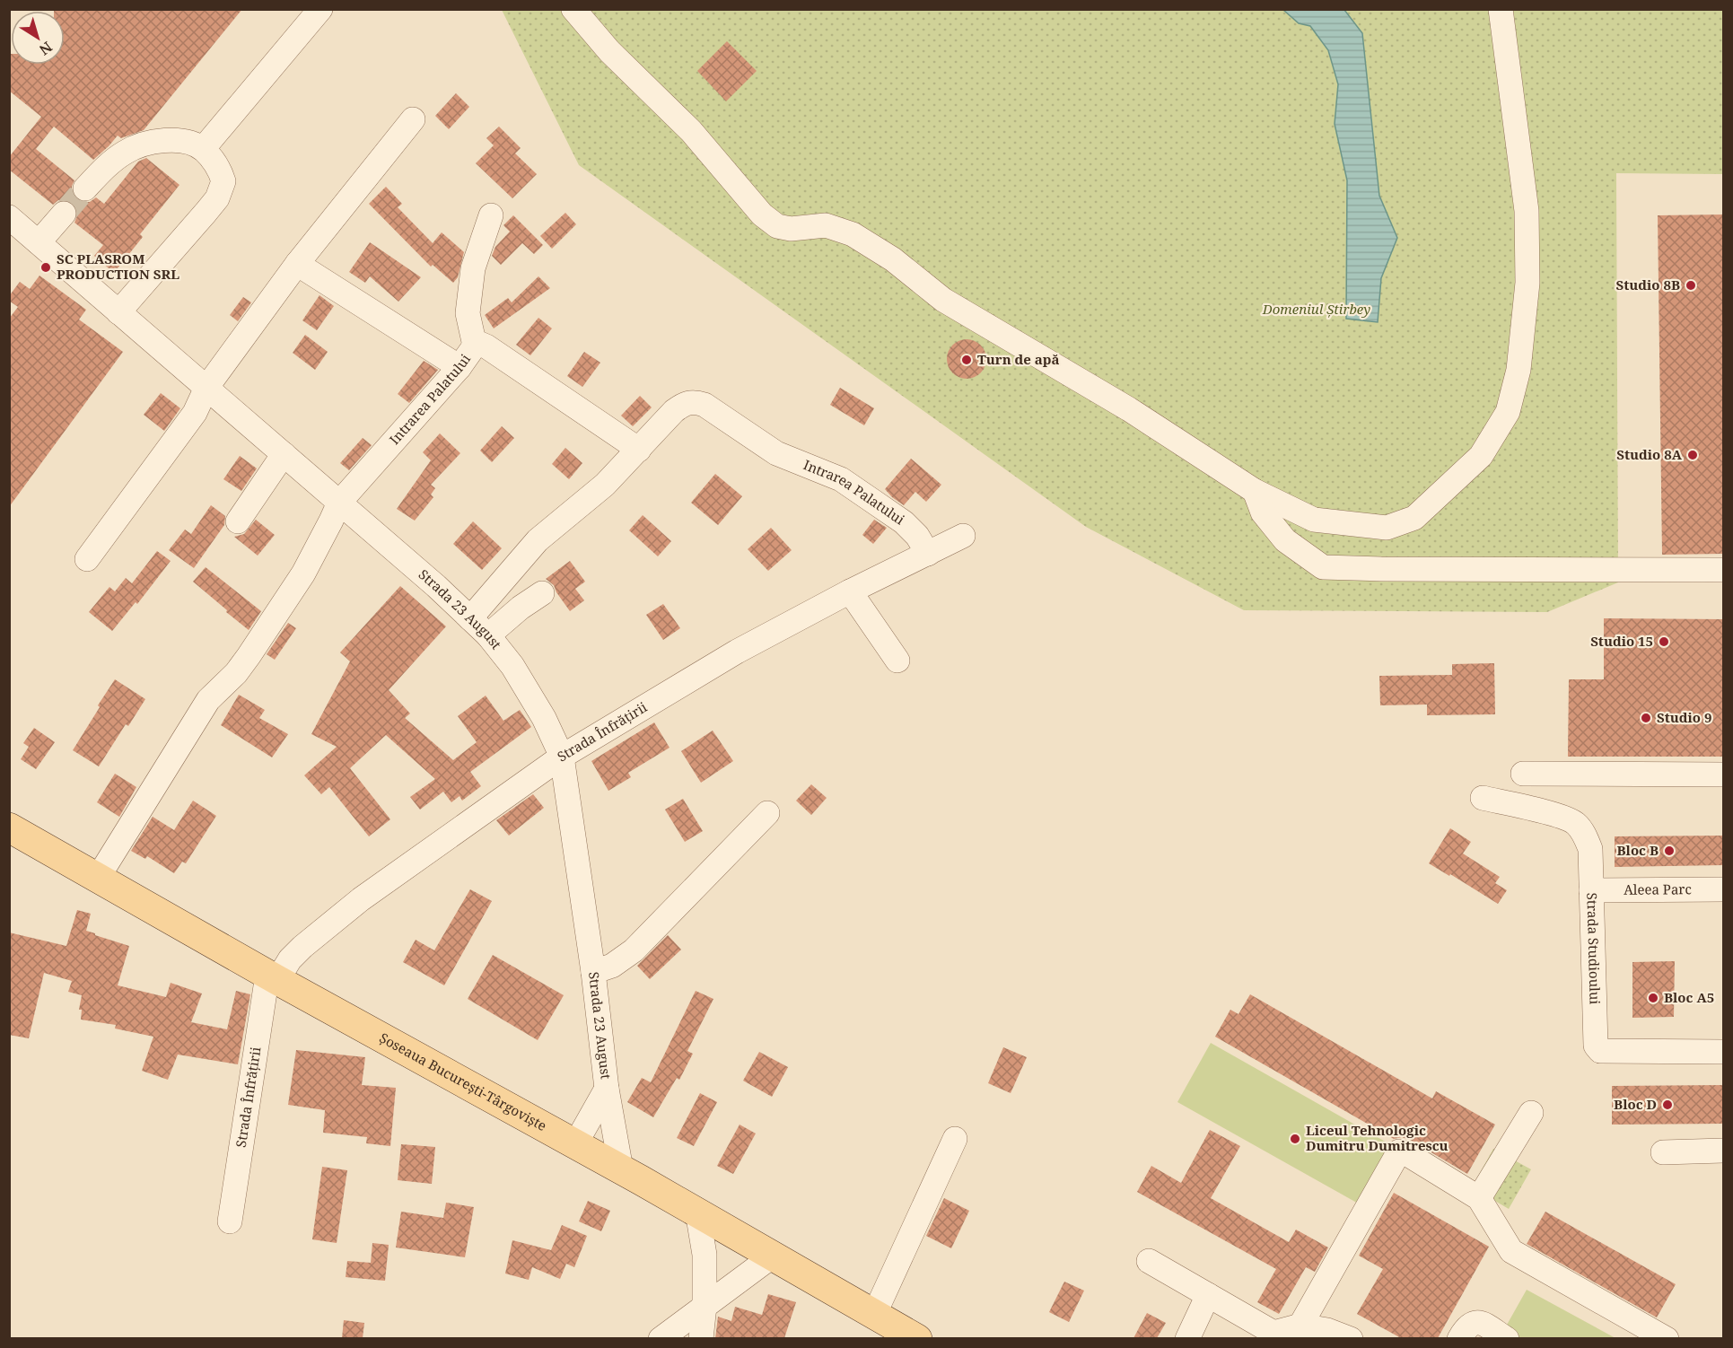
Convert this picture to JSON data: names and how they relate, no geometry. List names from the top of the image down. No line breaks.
{"streets":{"main road":["Șoseaua București-Târgoviște"],"street":["Intrarea Palatului","Strada 23 August","Strada Înfrățirii","Aleea Parc","Strada Studioului"]},"crossings":[["Intrarea Palatului","Strada 23 August"],["Intrarea Palatului","Strada Înfrățirii"],["Intrarea Palatului","Șoseaua București-Târgoviște"],["Strada 23 August","Strada Înfrățirii"],["Strada 23 August","Șoseaua București-Târgoviște"],["Strada Înfrățirii","Șoseaua București-Târgoviște"],["Aleea Parc","Strada Studioului"]],"parks":["Domeniul Știrbey"],"places":["SC PLASROM PRODUCTION SRL","Studio 8B","Turn de apă","Studio 8A","Studio 15","Studio 9","Bloc B","Bloc A5","Bloc D","Liceul Tehnologic Dumitru Dumitrescu"],"north":"bottom right"}
